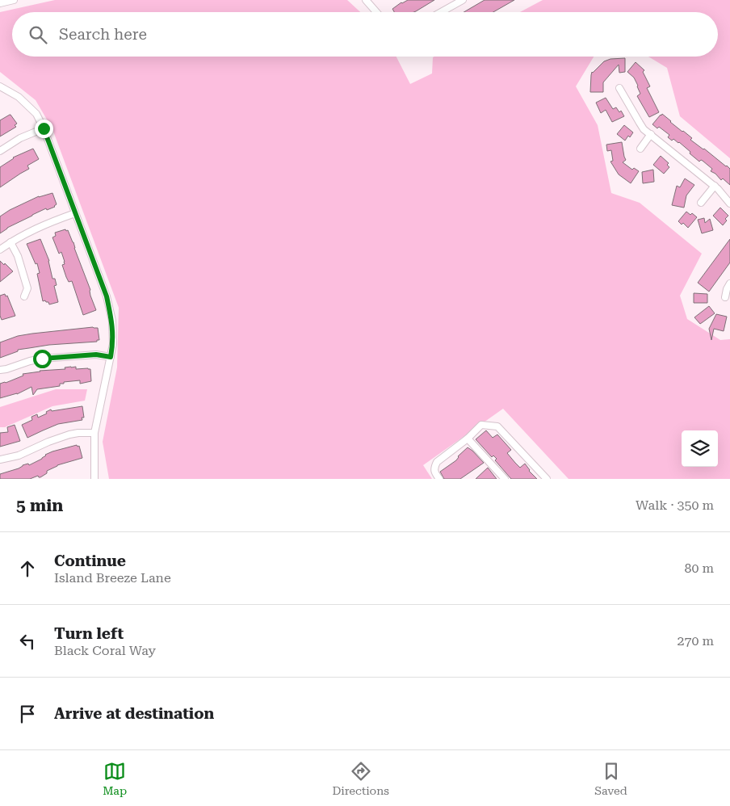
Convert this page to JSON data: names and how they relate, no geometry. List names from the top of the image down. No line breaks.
{"page":{"search":"Search here","heading":["5 min","Walk · 350 m"],"list":[["Continue","Island Breeze Lane","80 m"],["Turn left","Black Coral Way","270 m"],"Arrive at destination"],"nav":["Map","Directions","Saved"]}}
